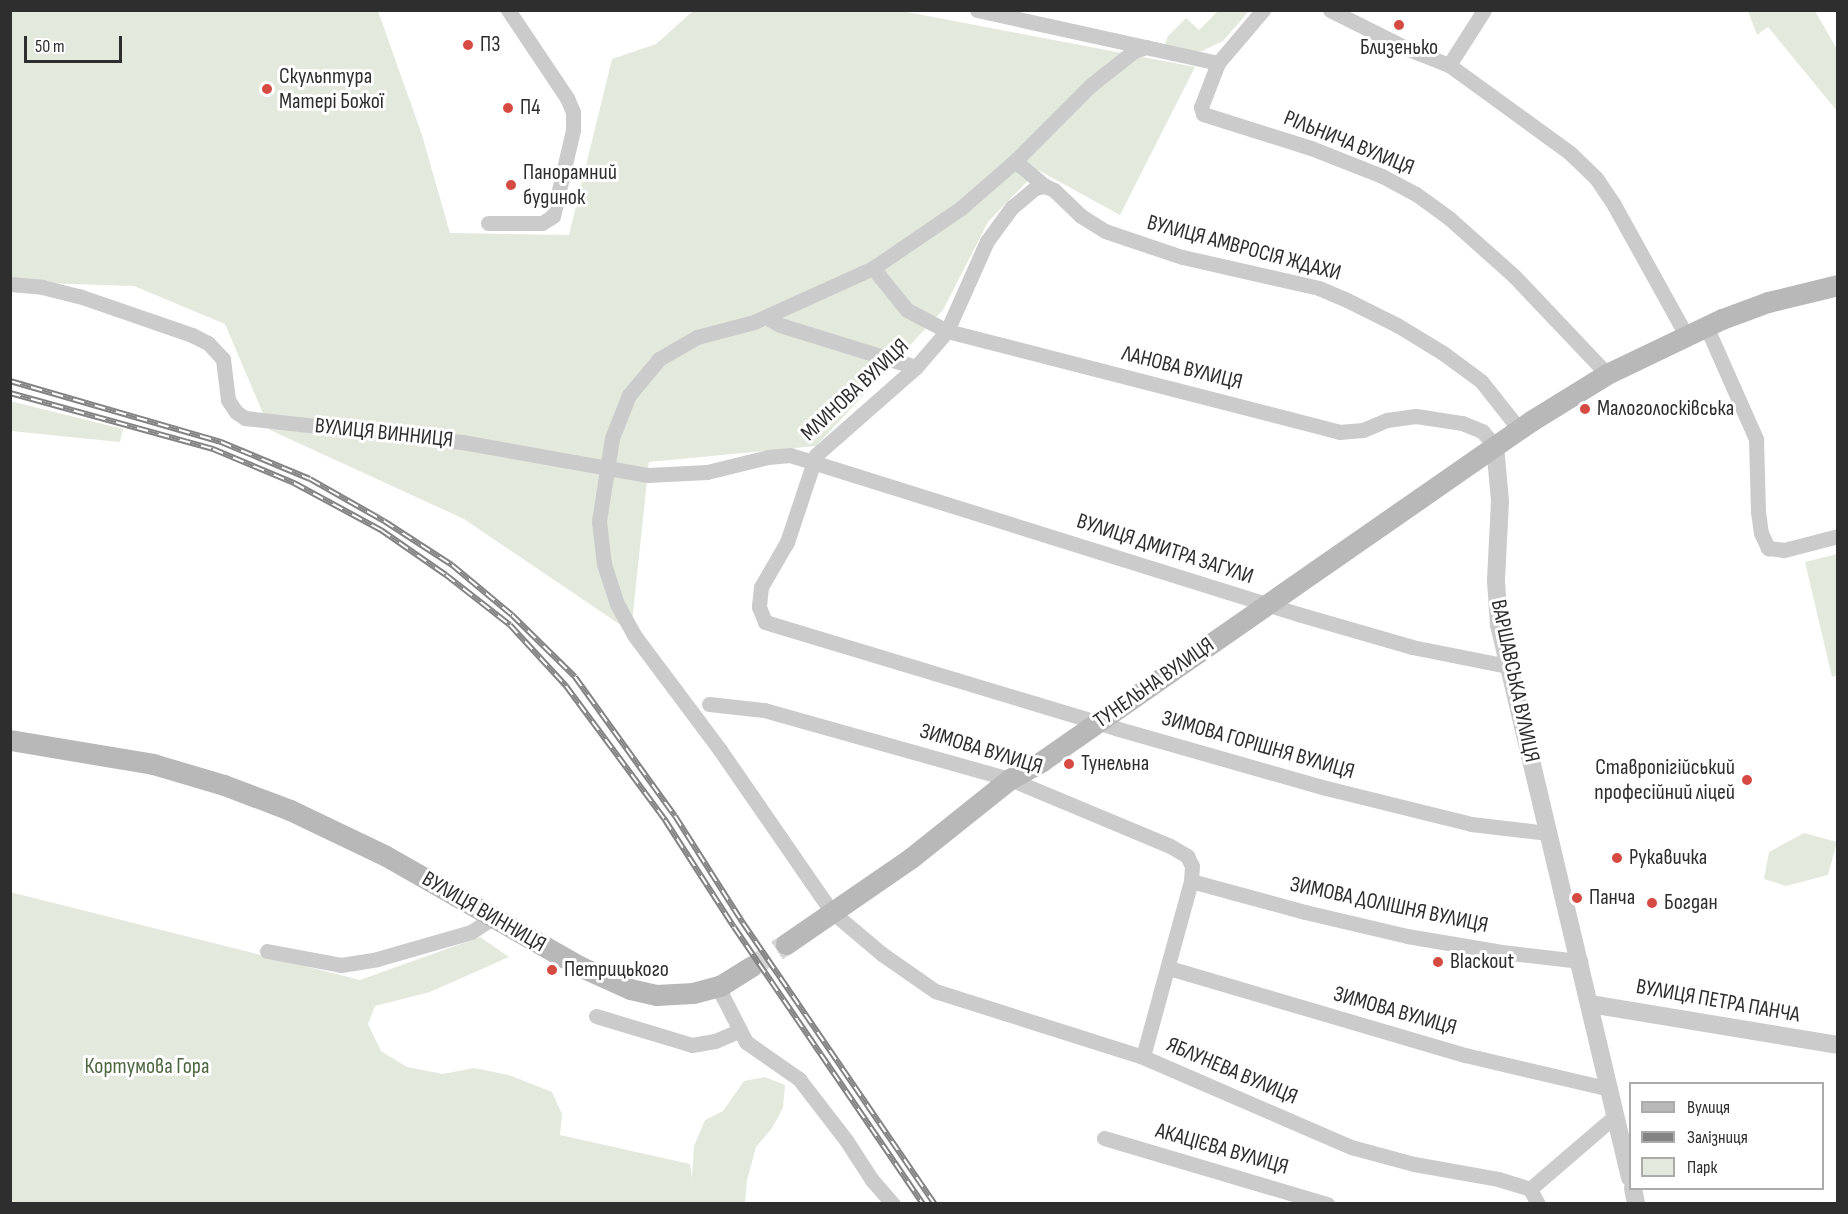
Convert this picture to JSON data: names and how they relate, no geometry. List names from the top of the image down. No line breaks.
{"streets":{"main road":["ВУЛИЦЯ ВИННИЦЯ","ТУНЕЛЬНА ВУЛИЦЯ"],"street":["РІЛЬНИЧА ВУЛИЦЯ","ВУЛИЦЯ АМВРОСІЯ ЖДАХИ","ЛАНОВА ВУЛИЦЯ","МЛИНОВА ВУЛИЦЯ","ВУЛИЦЯ ДМИТРА ЗАГУЛИ","ВАРШАВСЬКА ВУЛИЦЯ","ЗИМОВА ГОРІШНЯ ВУЛИЦЯ","ЗИМОВА ВУЛИЦЯ","ЗИМОВА ДОЛІШНЯ ВУЛИЦЯ","ВУЛИЦЯ ПЕТРА ПАНЧА","ЯБЛУНЕВА ВУЛИЦЯ","АКАЦІЄВА ВУЛИЦЯ"]},"crossings":[["ВУЛИЦЯ АМВРОСІЯ ЖДАХИ","МЛИНОВА ВУЛИЦЯ"],["ВУЛИЦЯ АМВРОСІЯ ЖДАХИ","ЯБЛУНЕВА ВУЛИЦЯ"],["ЛАНОВА ВУЛИЦЯ","МЛИНОВА ВУЛИЦЯ"],["ЛАНОВА ВУЛИЦЯ","ВАРШАВСЬКА ВУЛИЦЯ"],["ЛАНОВА ВУЛИЦЯ","ТУНЕЛЬНА ВУЛИЦЯ"],["ЛАНОВА ВУЛИЦЯ","ЯБЛУНЕВА ВУЛИЦЯ"],["МЛИНОВА ВУЛИЦЯ","ВУЛИЦЯ ВИННИЦЯ"],["МЛИНОВА ВУЛИЦЯ","ВУЛИЦЯ ДМИТРА ЗАГУЛИ"],["МЛИНОВА ВУЛИЦЯ","ЗИМОВА ГОРІШНЯ ВУЛИЦЯ"],["ВУЛИЦЯ ВИННИЦЯ","ВУЛИЦЯ ДМИТРА ЗАГУЛИ"],["ВУЛИЦЯ ВИННИЦЯ","ЯБЛУНЕВА ВУЛИЦЯ"],["ВУЛИЦЯ ДМИТРА ЗАГУЛИ","ВАРШАВСЬКА ВУЛИЦЯ"],["ВУЛИЦЯ ДМИТРА ЗАГУЛИ","ТУНЕЛЬНА ВУЛИЦЯ"],["ВАРШАВСЬКА ВУЛИЦЯ","ТУНЕЛЬНА ВУЛИЦЯ"],["ВАРШАВСЬКА ВУЛИЦЯ","ЗИМОВА ГОРІШНЯ ВУЛИЦЯ"],["ВАРШАВСЬКА ВУЛИЦЯ","ЗИМОВА ВУЛИЦЯ"],["ВАРШАВСЬКА ВУЛИЦЯ","ЗИМОВА ДОЛІШНЯ ВУЛИЦЯ"],["ВАРШАВСЬКА ВУЛИЦЯ","ВУЛИЦЯ ПЕТРА ПАНЧА"],["ТУНЕЛЬНА ВУЛИЦЯ","ЗИМОВА ГОРІШНЯ ВУЛИЦЯ"],["ТУНЕЛЬНА ВУЛИЦЯ","ЗИМОВА ВУЛИЦЯ"],["ТУНЕЛЬНА ВУЛИЦЯ","ЯБЛУНЕВА ВУЛИЦЯ"],["ЗИМОВА ВУЛИЦЯ","ЗИМОВА ДОЛІШНЯ ВУЛИЦЯ"],["ЗИМОВА ВУЛИЦЯ","ЯБЛУНЕВА ВУЛИЦЯ"]],"parks":["Кортумова Гора"],"places":["Близенько","П3","Скульптура Матері Божої","П4","Панорамний будинок","Малоголосківська","Тунельна","Ставропігійський професійний ліцей","Рукавичка","Панча","Богдан","Blackout","Петрицького"],"legend":["Вулиця","Залізниця","Парк"],"scale_bar":"50 m"}
